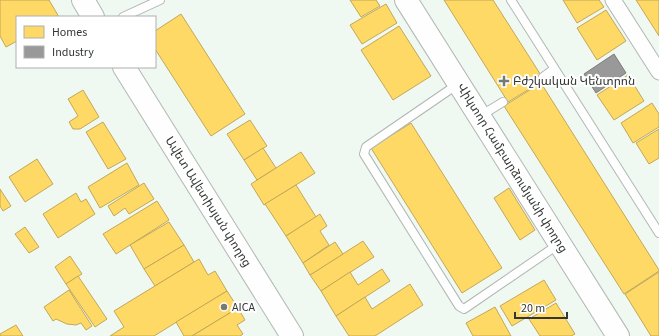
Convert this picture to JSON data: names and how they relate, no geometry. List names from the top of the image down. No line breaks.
{"streets":{"street":["Վիկտոր Համբարձումյանի փողոց","Ավետ Ավետիսյան փողոց"]},"places":{"health":["Բժշկական Կենտրոն"],"other":["AICA"]},"legend":["Homes","Industry"],"scale_bar":"20 m"}
